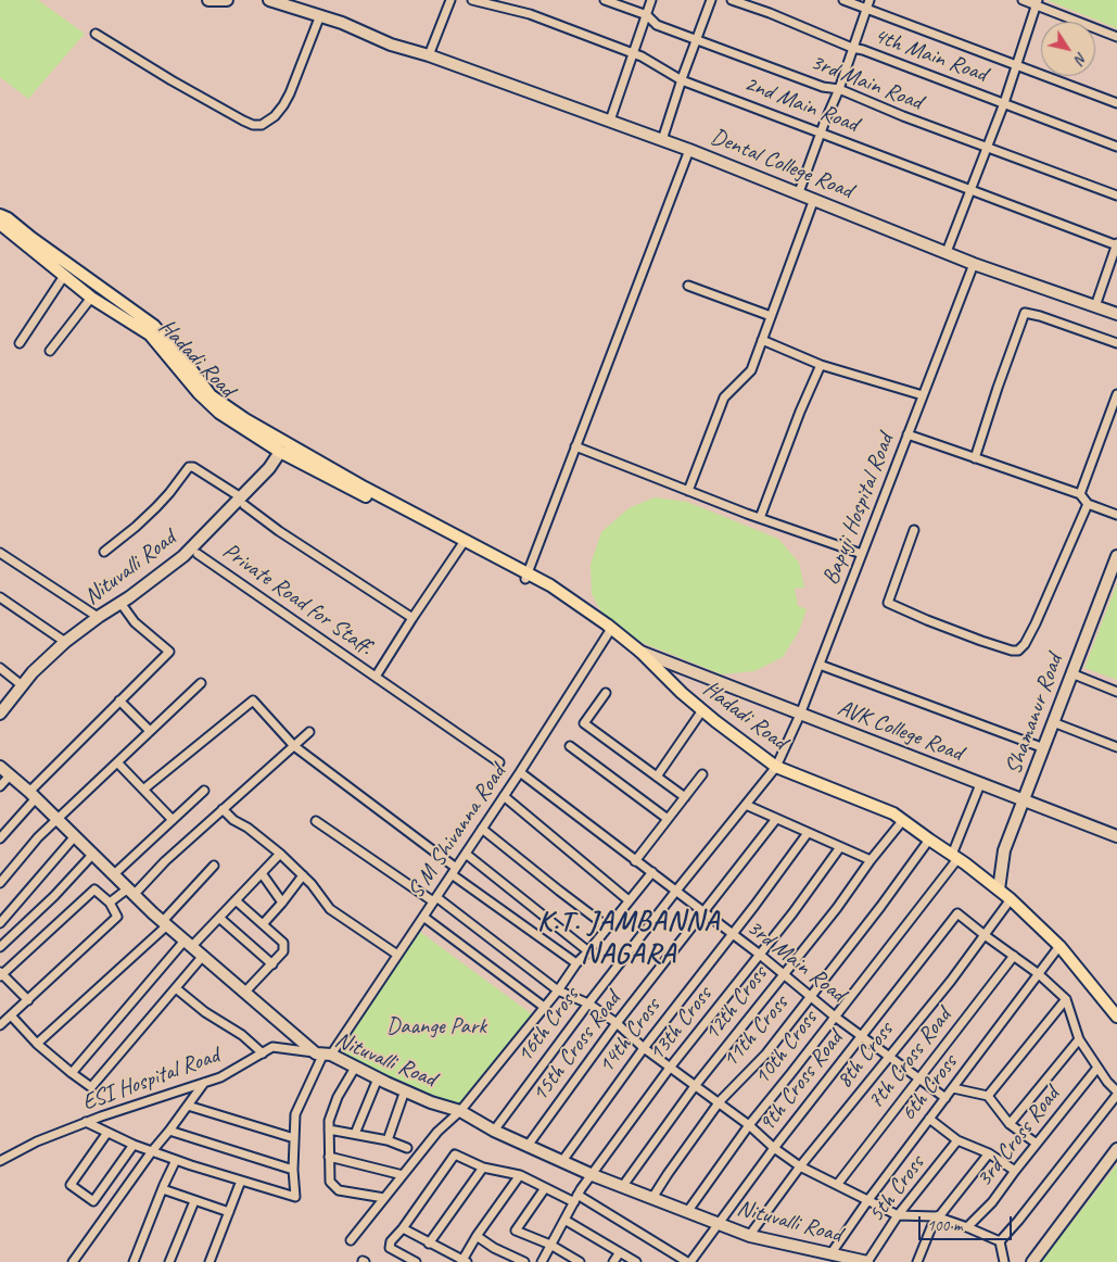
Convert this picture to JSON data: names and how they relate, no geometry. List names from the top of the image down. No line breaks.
{"streets":{"main road":["Hadadi Road"],"street":["4th Main Road","3rd Main Road","2nd Main Road","Dental College Road","Bapuji Hospital Road","Nituvalli Road","Private Road for Staff.","Shamanur Road","AVK College Road","S M Shivanna Road","12th Cross","13th Cross","16th Cross","11th Cross","14th Cross","15th Cross Road","10th Cross","8th Cross","7th Cross Road","ESI Hospital Road","9th Cross Road","6th Cross","3rd Cross Road","5th Cross"]},"crossings":[["3rd Main Road","S M Shivanna Road"],["3rd Main Road","12th Cross"],["3rd Main Road","13th Cross"],["3rd Main Road","16th Cross"],["3rd Main Road","11th Cross"],["3rd Main Road","14th Cross"],["3rd Main Road","15th Cross Road"],["3rd Main Road","10th Cross"],["3rd Main Road","8th Cross"],["3rd Main Road","7th Cross Road"],["3rd Main Road","9th Cross Road"],["3rd Main Road","6th Cross"],["Dental College Road","Bapuji Hospital Road"],["Hadadi Road","Bapuji Hospital Road"],["Hadadi Road","Nituvalli Road"],["Hadadi Road","Private Road for Staff."],["Hadadi Road","Shamanur Road"],["Hadadi Road","AVK College Road"],["Hadadi Road","S M Shivanna Road"],["Hadadi Road","12th Cross"],["Hadadi Road","16th Cross"],["Hadadi Road","11th Cross"],["Hadadi Road","10th Cross"],["Hadadi Road","8th Cross"],["Hadadi Road","6th Cross"],["Bapuji Hospital Road","AVK College Road"],["Bapuji Hospital Road","16th Cross"],["Nituvalli Road","Private Road for Staff."],["Nituvalli Road","S M Shivanna Road"],["Nituvalli Road","12th Cross"],["Nituvalli Road","13th Cross"],["Nituvalli Road","16th Cross"],["Nituvalli Road","11th Cross"],["Nituvalli Road","14th Cross"],["Nituvalli Road","15th Cross Road"],["Nituvalli Road","10th Cross"],["Nituvalli Road","8th Cross"],["Nituvalli Road","ESI Hospital Road"],["Nituvalli Road","9th Cross Road"],["Nituvalli Road","6th Cross"],["Nituvalli Road","5th Cross"],["Shamanur Road","AVK College Road"],["AVK College Road","10th Cross"],["S M Shivanna Road","ESI Hospital Road"],["8th Cross","9th Cross Road"]],"districts":["K.T. JAMBANNA NAGARA"],"parks":["Daange Park"],"scale_bar":"100 m","north":"bottom right"}
